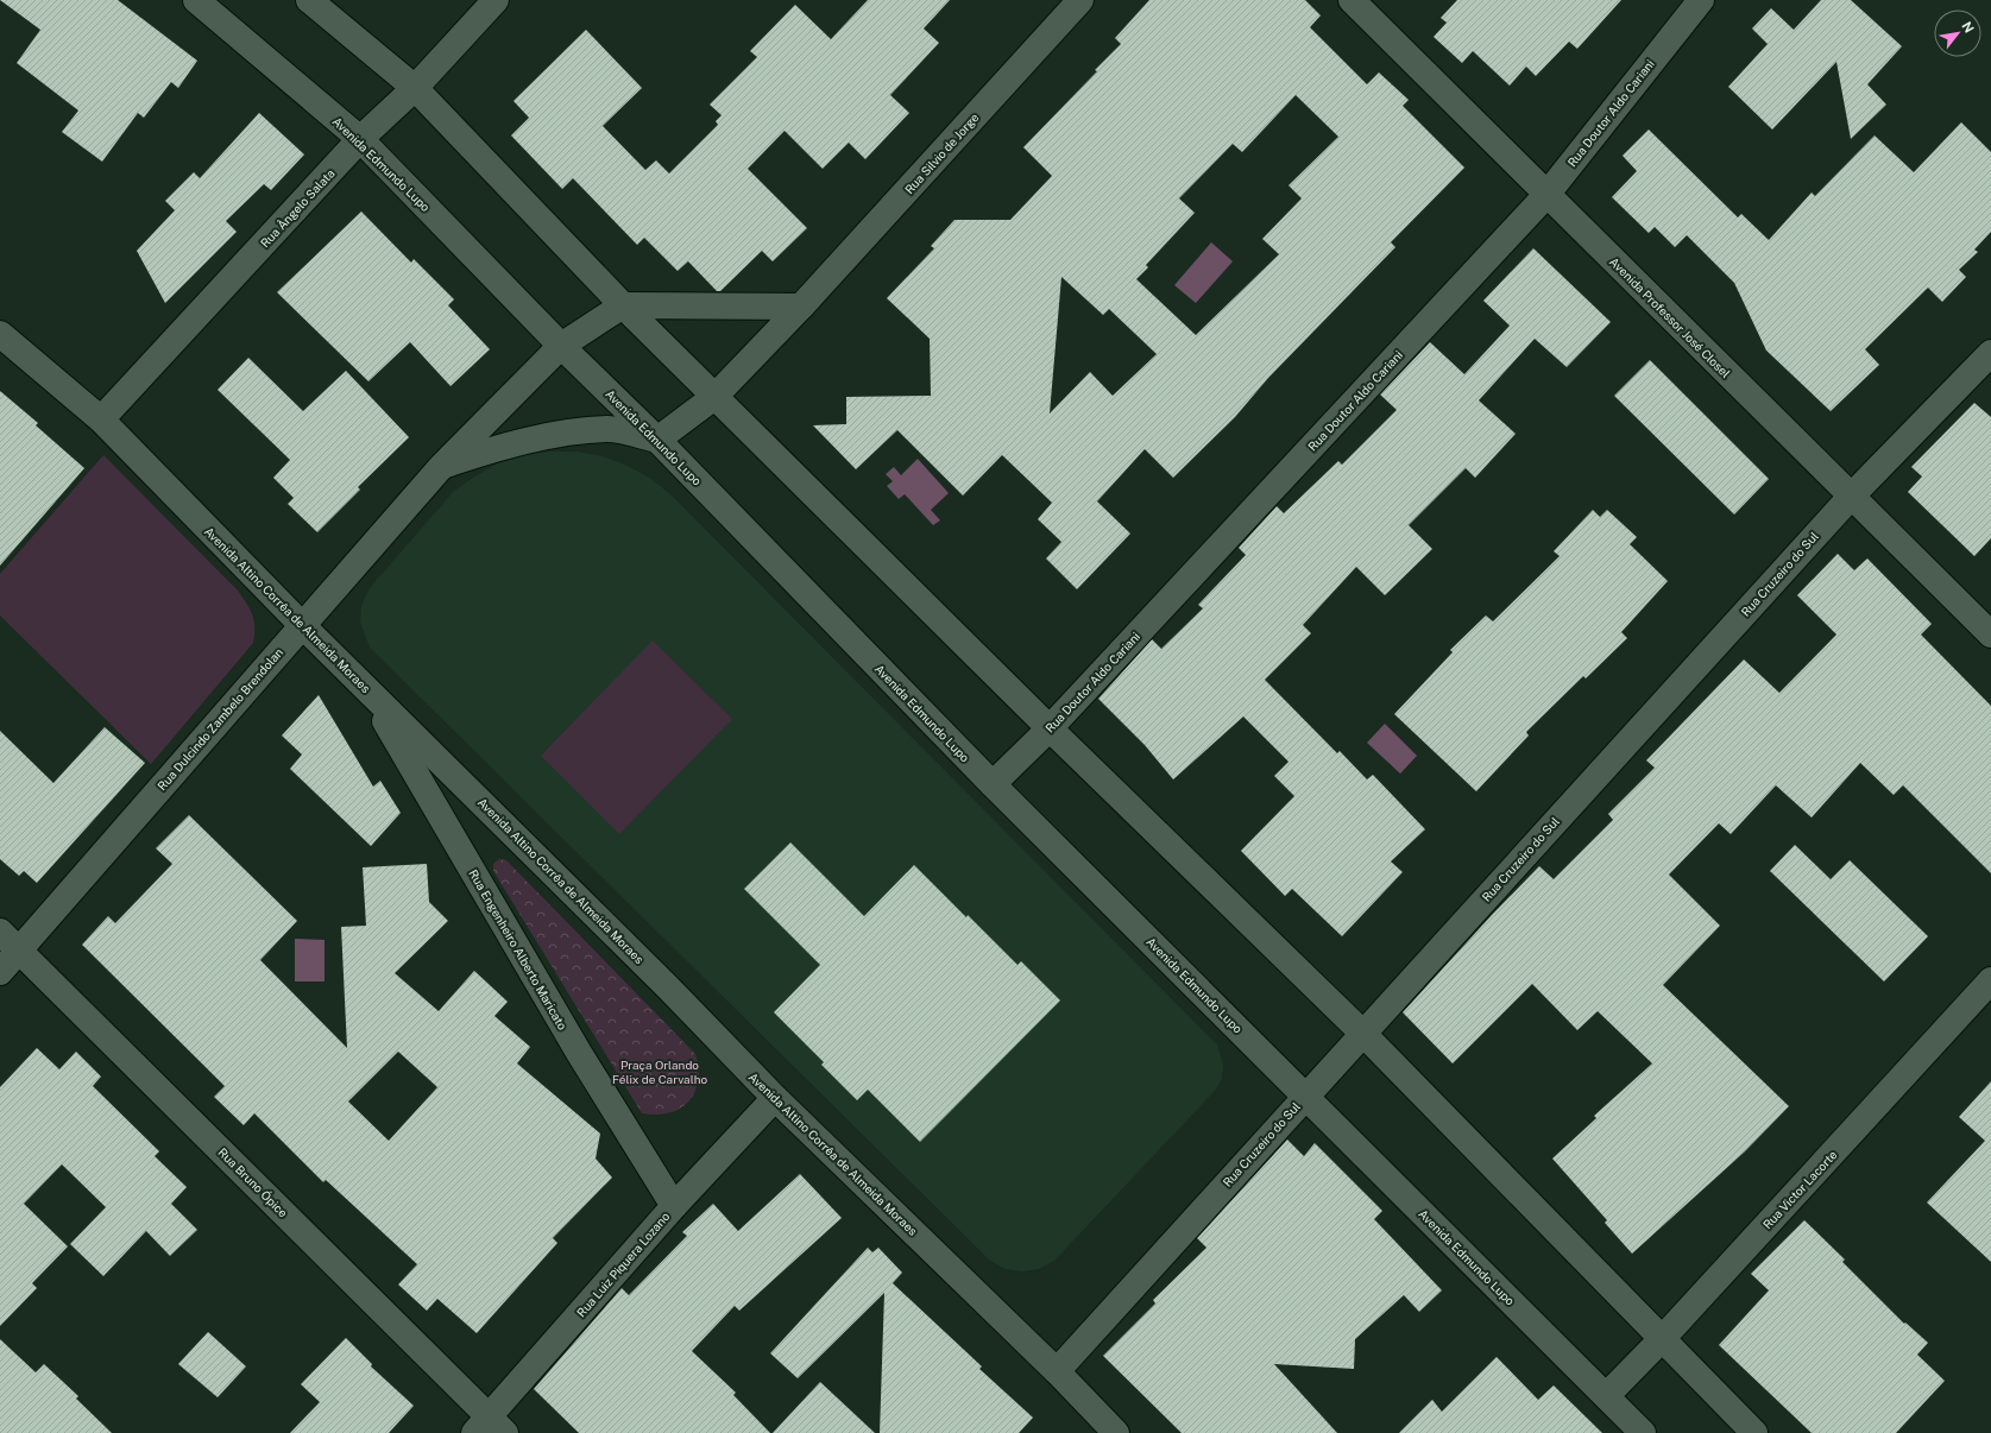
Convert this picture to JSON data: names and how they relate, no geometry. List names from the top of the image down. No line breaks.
{"streets":{"street":["Rua Doutor Aldo Cariani","Rua Silvio de Jorge","Avenida Edmundo Lupo","Rua Ângelo Salata","Avenida Professor José Closel","Rua Cruzeiro do Sul","Avenida Altino Corrêa de Almeida Moraes","Rua Dulcindo Zambelo Brendolan","Rua Engenheiro Alberto Maricato","Rua Bruno Ópice","Rua Victor Lacorte","Rua Luiz Piquera Lozano"]},"crossings":[["Rua Doutor Aldo Cariani","Avenida Edmundo Lupo"],["Rua Doutor Aldo Cariani","Avenida Professor José Closel"],["Rua Silvio de Jorge","Avenida Edmundo Lupo"],["Rua Silvio de Jorge","Rua Dulcindo Zambelo Brendolan"],["Avenida Edmundo Lupo","Rua Ângelo Salata"],["Avenida Edmundo Lupo","Rua Cruzeiro do Sul"],["Avenida Edmundo Lupo","Rua Dulcindo Zambelo Brendolan"],["Avenida Edmundo Lupo","Rua Victor Lacorte"],["Rua Ângelo Salata","Avenida Altino Corrêa de Almeida Moraes"],["Avenida Professor José Closel","Rua Cruzeiro do Sul"],["Rua Cruzeiro do Sul","Avenida Altino Corrêa de Almeida Moraes"],["Avenida Altino Corrêa de Almeida Moraes","Rua Dulcindo Zambelo Brendolan"],["Avenida Altino Corrêa de Almeida Moraes","Rua Engenheiro Alberto Maricato"],["Avenida Altino Corrêa de Almeida Moraes","Rua Luiz Piquera Lozano"],["Rua Dulcindo Zambelo Brendolan","Rua Bruno Ópice"],["Rua Engenheiro Alberto Maricato","Rua Luiz Piquera Lozano"],["Rua Bruno Ópice","Rua Luiz Piquera Lozano"]],"parks":["Praça Orlando Félix de Carvalho"],"north":"top right"}
